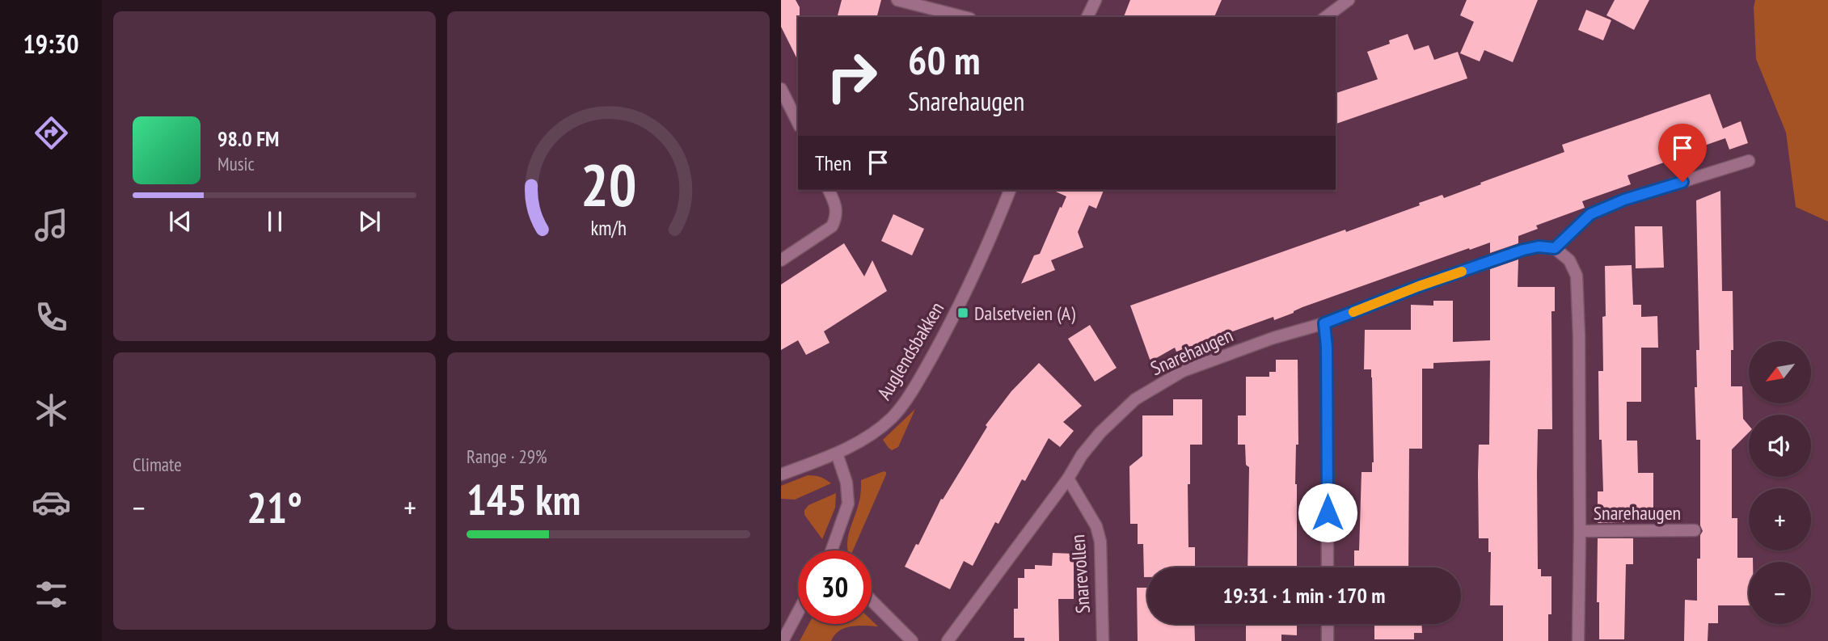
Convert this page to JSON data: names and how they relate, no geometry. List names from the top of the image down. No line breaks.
{"streets":{"street":["Auglendsbakken","Snarehaugen","Snarevollen"]},"crossings":[["Snarehaugen","Snarevollen"]],"places":{"transit":["Dalsetveien (A)"]},"north":"bottom left","page":{"tabs":"19:30","turn":["60 m","Snarehaugen"],"song":["98.0 FM","Music"],"then":"Then","map_buttons":["+","−"],"tile":["Climate",["Range · 29%","145 km"]],"heat":["−","21°","+"],"limit":"30","trip":"19:31 · 1 min · 170 m","gauge":["20","km/h"]}}
